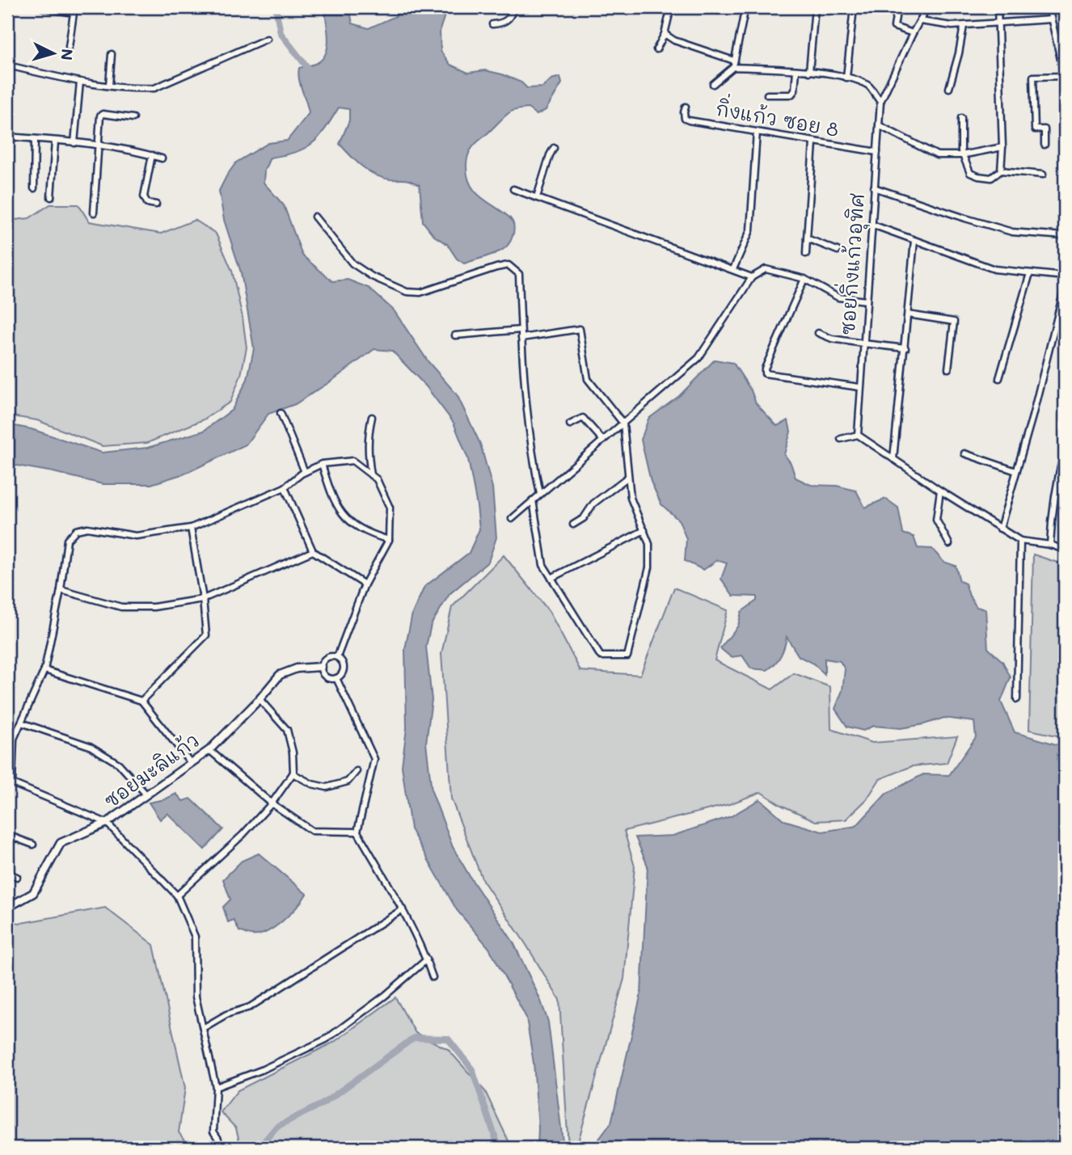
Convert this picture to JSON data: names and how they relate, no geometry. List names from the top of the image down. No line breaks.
{"streets":{"street":["กิ่งแก้ว ซอย 8","ซอยกิ่งแก้วอุทิศ","ซอยมะลิแก้ว"]},"crossings":[["กิ่งแก้ว ซอย 8","ซอยกิ่งแก้วอุทิศ"]],"north":"right"}
